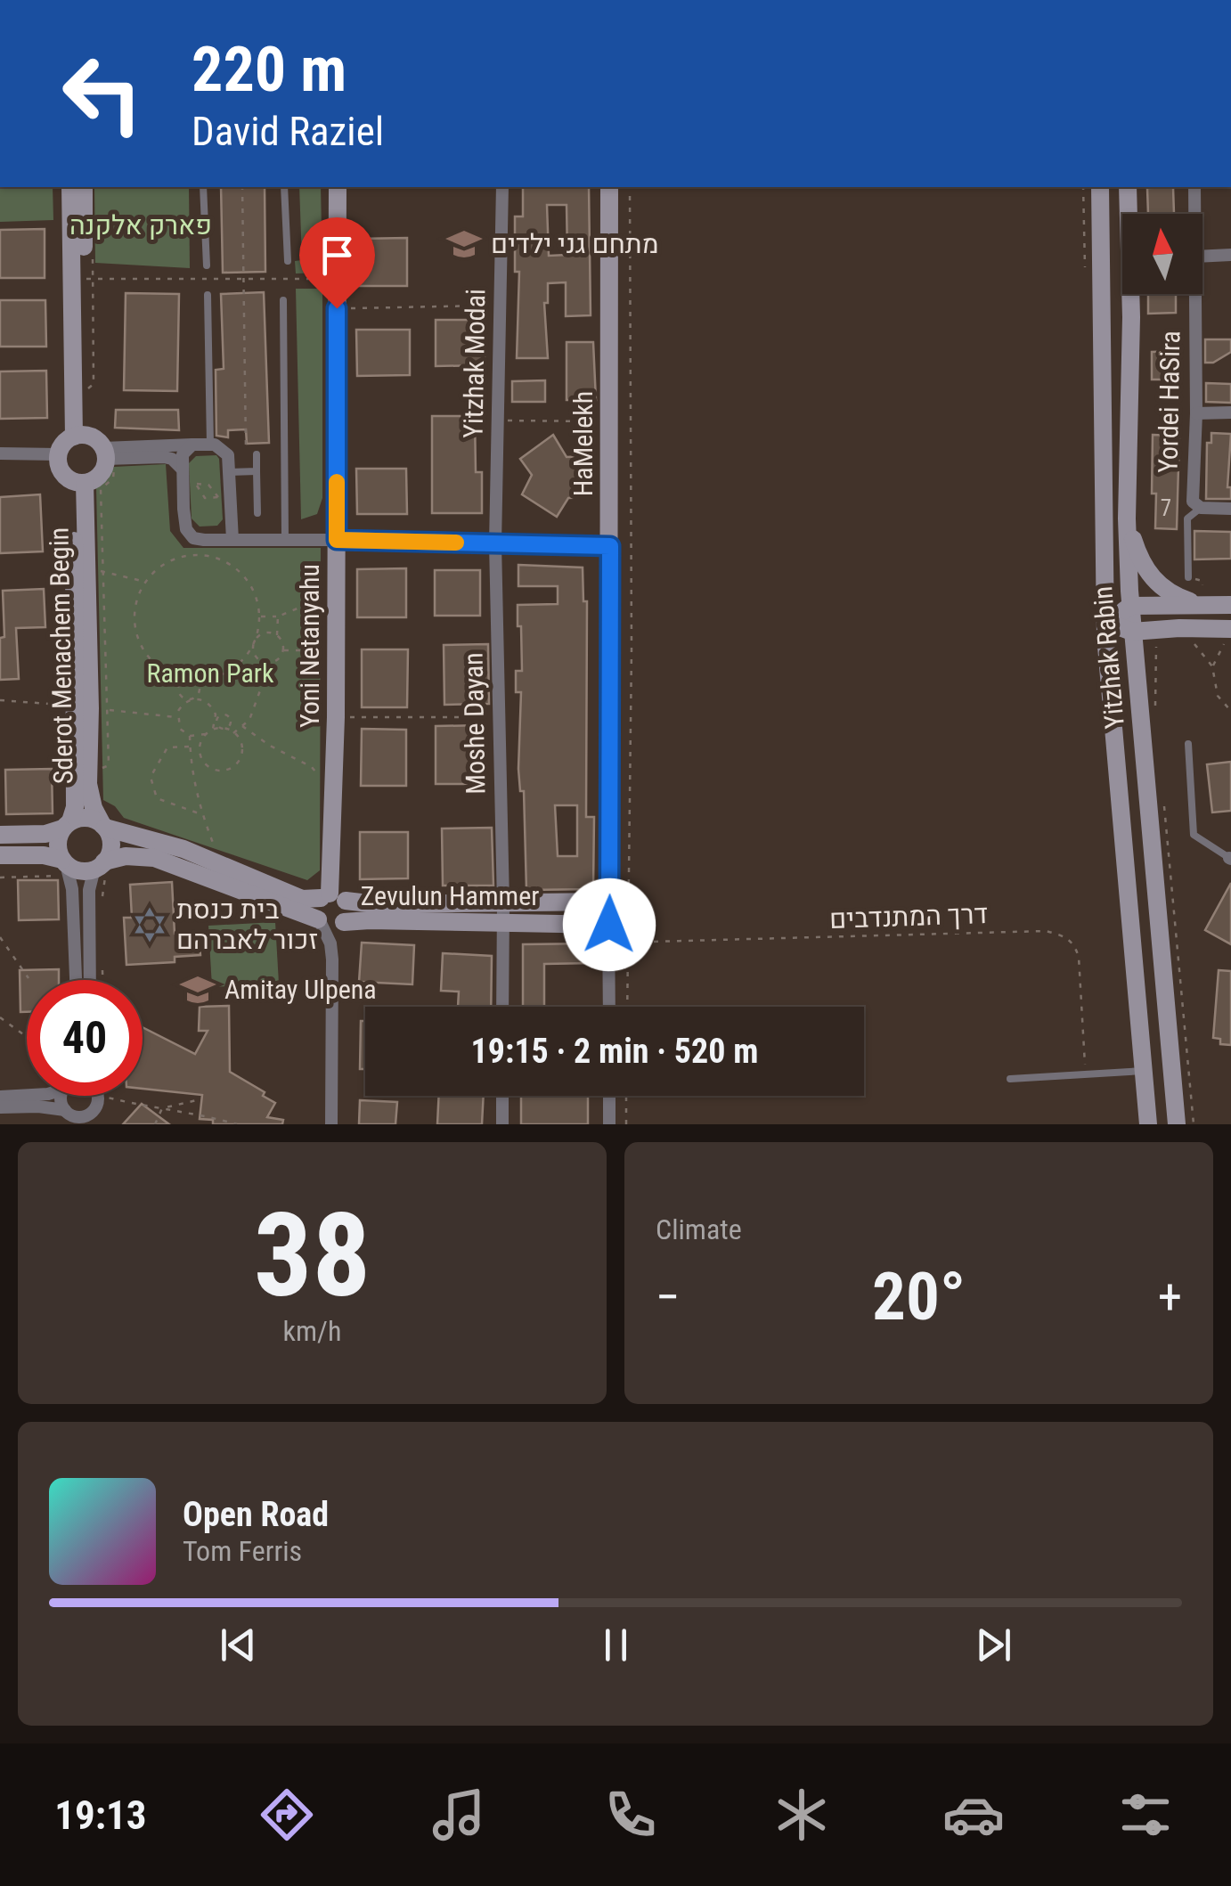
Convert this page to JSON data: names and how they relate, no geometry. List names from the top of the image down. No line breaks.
{"streets":{"street":["Yitzhak Modai","Yordei HaSira","HaMelekh","Yoni Netanyahu","Sderot Menachem Begin","Yitzhak Rabin","Moshe Dayan","Zevulun Hammer"],"path":["דרך המתנדבים"]},"crossings":[["Yitzhak Modai","Moshe Dayan"],["HaMelekh","Zevulun Hammer"],["HaMelekh","דרך המתנדבים"],["Yoni Netanyahu","Zevulun Hammer"],["Sderot Menachem Begin","Zevulun Hammer"],["Moshe Dayan","Zevulun Hammer"],["Zevulun Hammer","דרך המתנדבים"]],"parks":["פארק אלקנה","Ramon Park"],"places":{"school or university":["מתחם גני ילדים","Amitay Ulpena"],"synagogue":["בית כנסת זכור לאברהם"]},"house_numbers":["7"],"north":"top","page":{"turn":["220 m","David Raziel"],"limit":"40","trip":"19:15 · 2 min · 520 m","tile":[["38","km/h"],"Climate"],"heat":["−","20°","+"],"song":["Open Road","Tom Ferris"],"tabs":"19:13"}}
